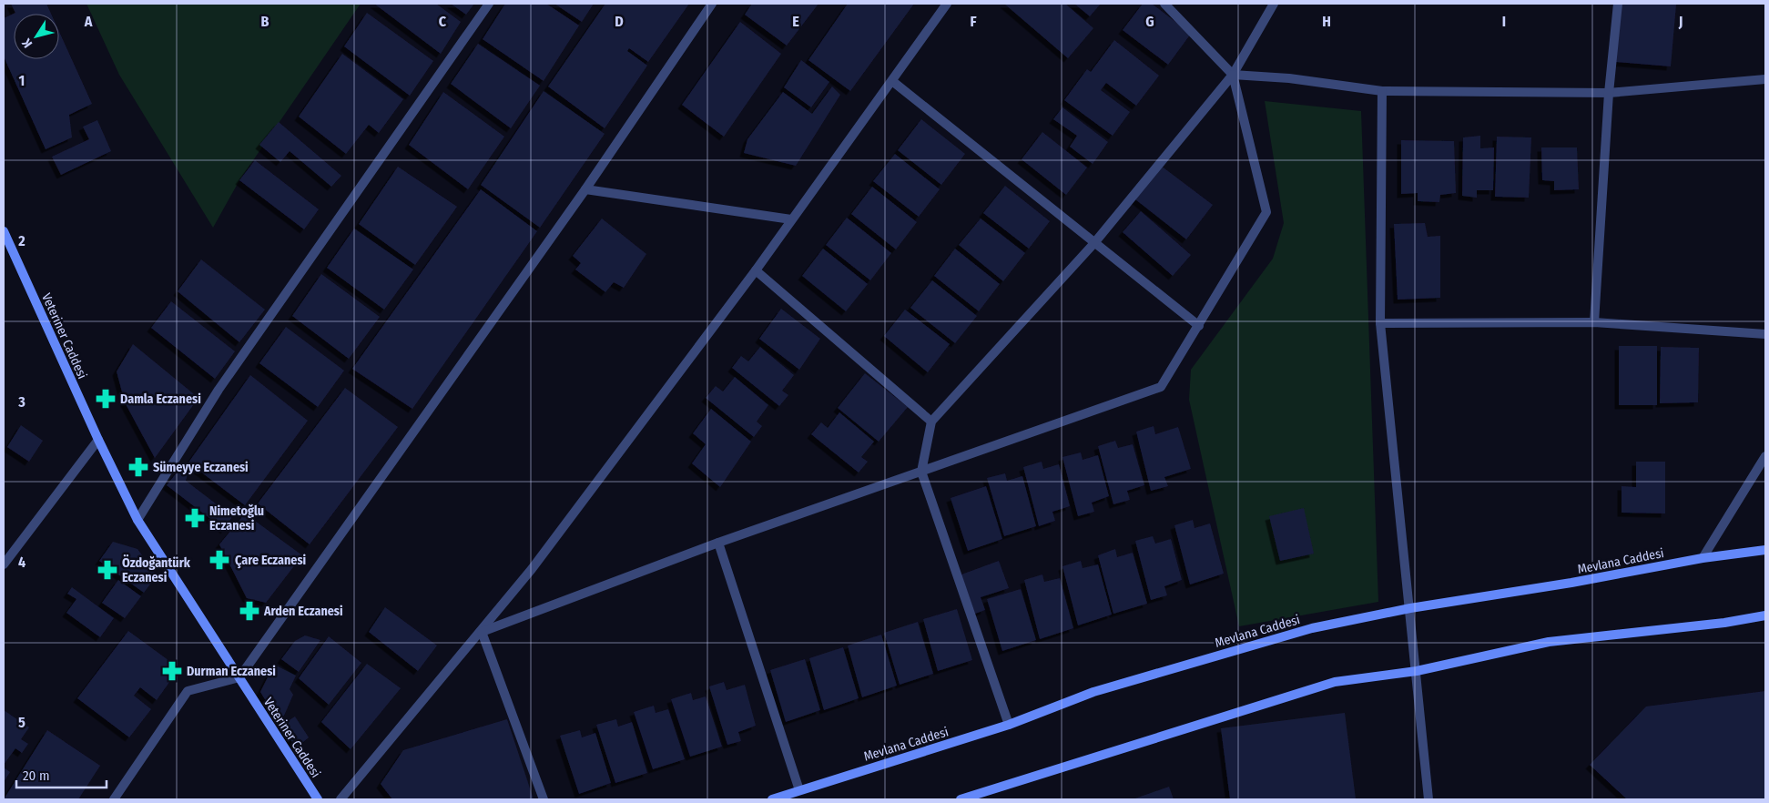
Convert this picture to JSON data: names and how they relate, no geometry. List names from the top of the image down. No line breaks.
{"streets":{"main road":["Veteriner Caddesi","Mevlana Caddesi"]},"places":{"pharmacy":["Damla Eczanesi","Sümeyye Eczanesi","Nimetoğlu Eczanesi","Çare Eczanesi","Özdoğantürk Eczanesi","Arden Eczanesi","Durman Eczanesi"]},"scale_bar":"20 m","north":"bottom left","grid":{"columns":["A","B","C","D","E","F","G","H","I","J"],"rows":["1","2","3","4","5"]}}
